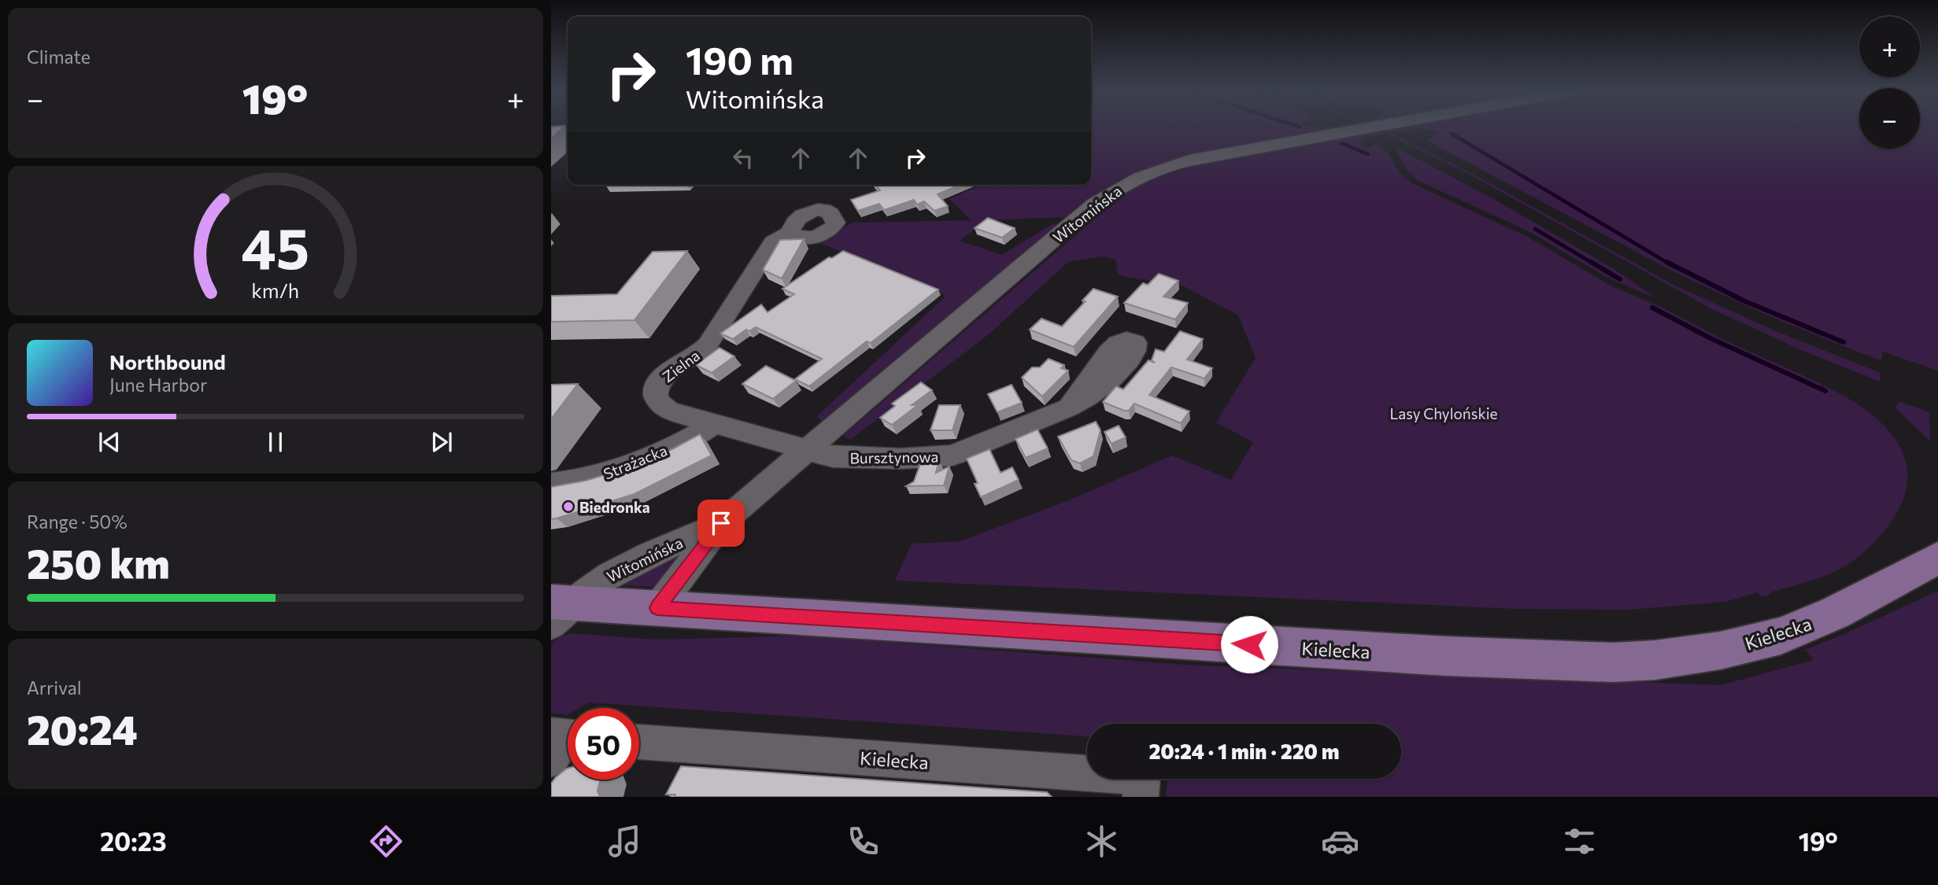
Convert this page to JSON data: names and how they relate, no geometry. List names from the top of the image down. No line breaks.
{"streets":{"main road":["Kielecka"],"street":["Witomińska","Zielna","Bursztynowa","Strażacka"]},"crossings":[["Witomińska","Zielna"],["Witomińska","Bursztynowa"],["Witomińska","Kielecka"],["Zielna","Bursztynowa"],["Zielna","Strażacka"]],"parks":["Lasy Chylońskie"],"places":["Biedronka"],"page":{"tile":["Climate",["Range · 50%","250 km"],["Arrival","20:24"]],"map_buttons":["+","−"],"turn":["190 m","Witomińska"],"heat":["−","19°","+"],"song":["Northbound","June Harbor"],"limit":"50","trip":"20:24 · 1 min · 220 m","tabs":["20:23","19°"],"gauge":["45","km/h"]}}
